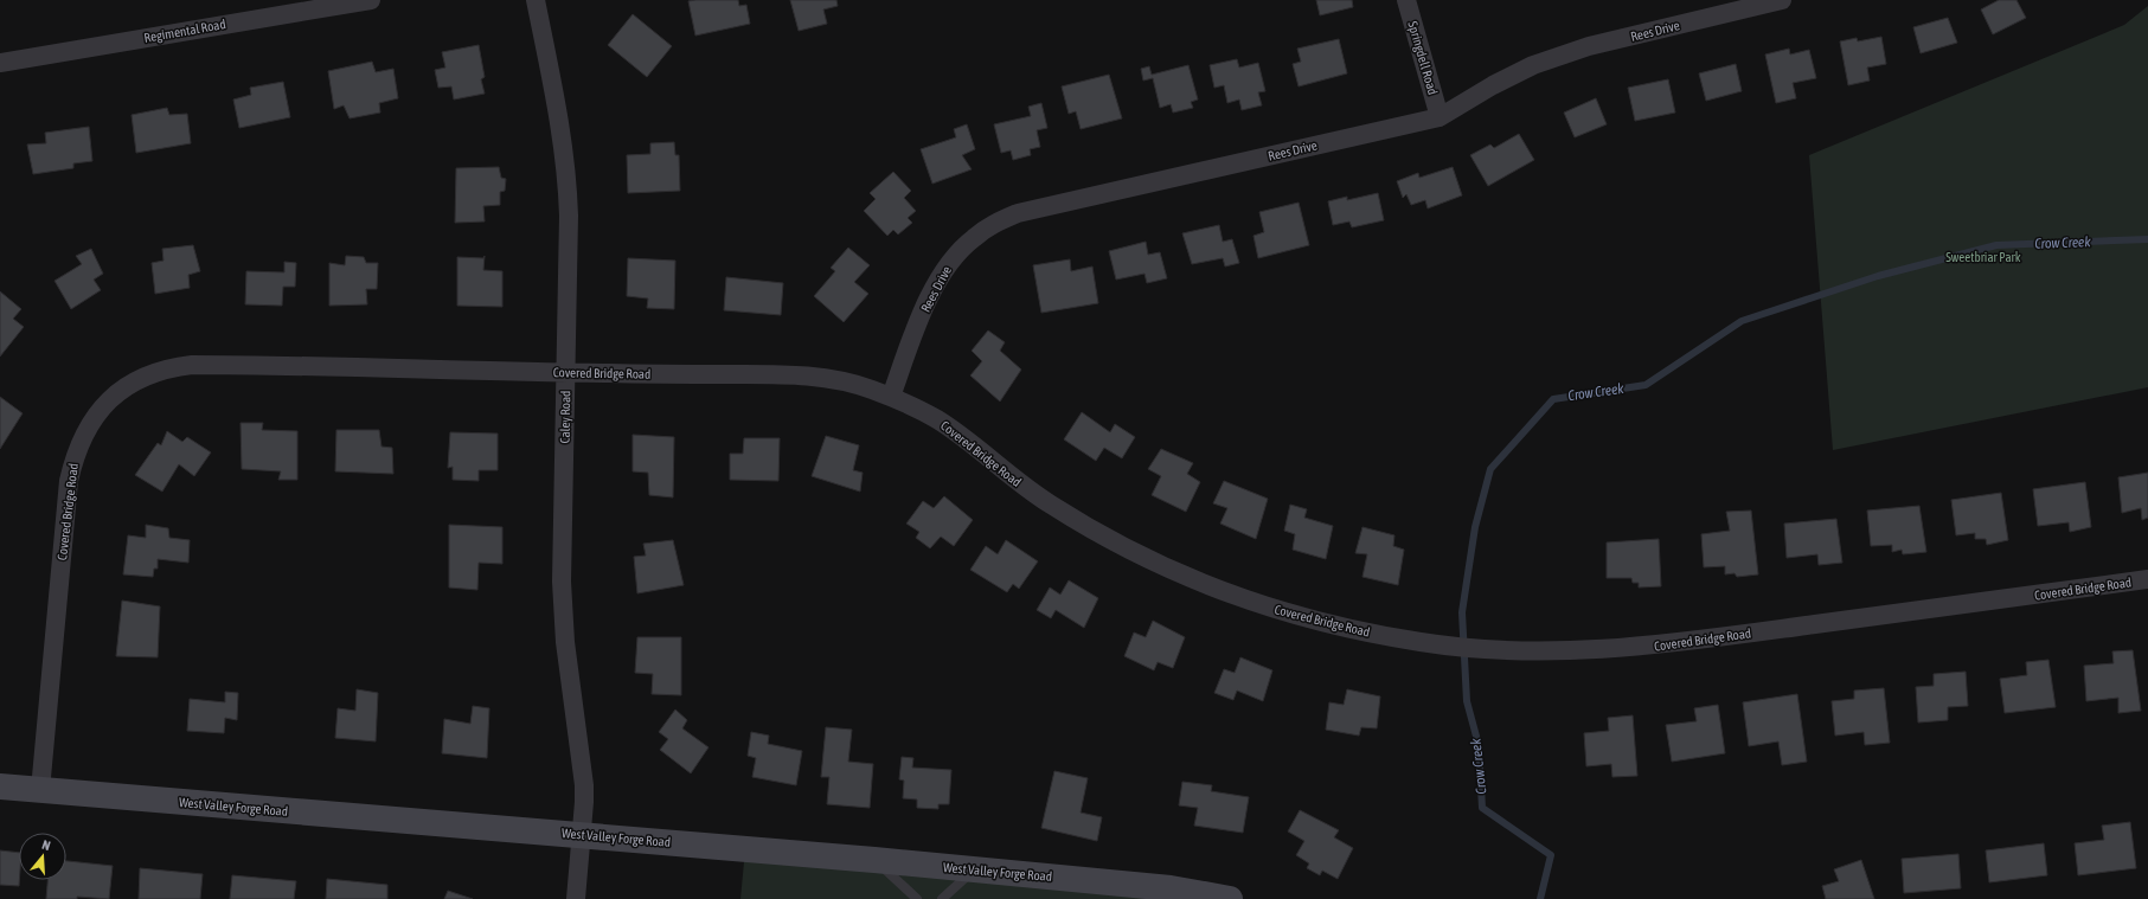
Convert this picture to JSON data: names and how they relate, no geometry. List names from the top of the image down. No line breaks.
{"streets":{"main road":["West Valley Forge Road"],"street":["Regimental Road","Rees Drive","Springdell Road","Covered Bridge Road","Caley Road"]},"crossings":[["Rees Drive","Springdell Road"],["Rees Drive","Covered Bridge Road"],["Covered Bridge Road","Caley Road"],["Covered Bridge Road","West Valley Forge Road"],["Caley Road","West Valley Forge Road"]],"water":["Crow Creek"],"parks":["Sweetbriar Park"],"north":"top"}
